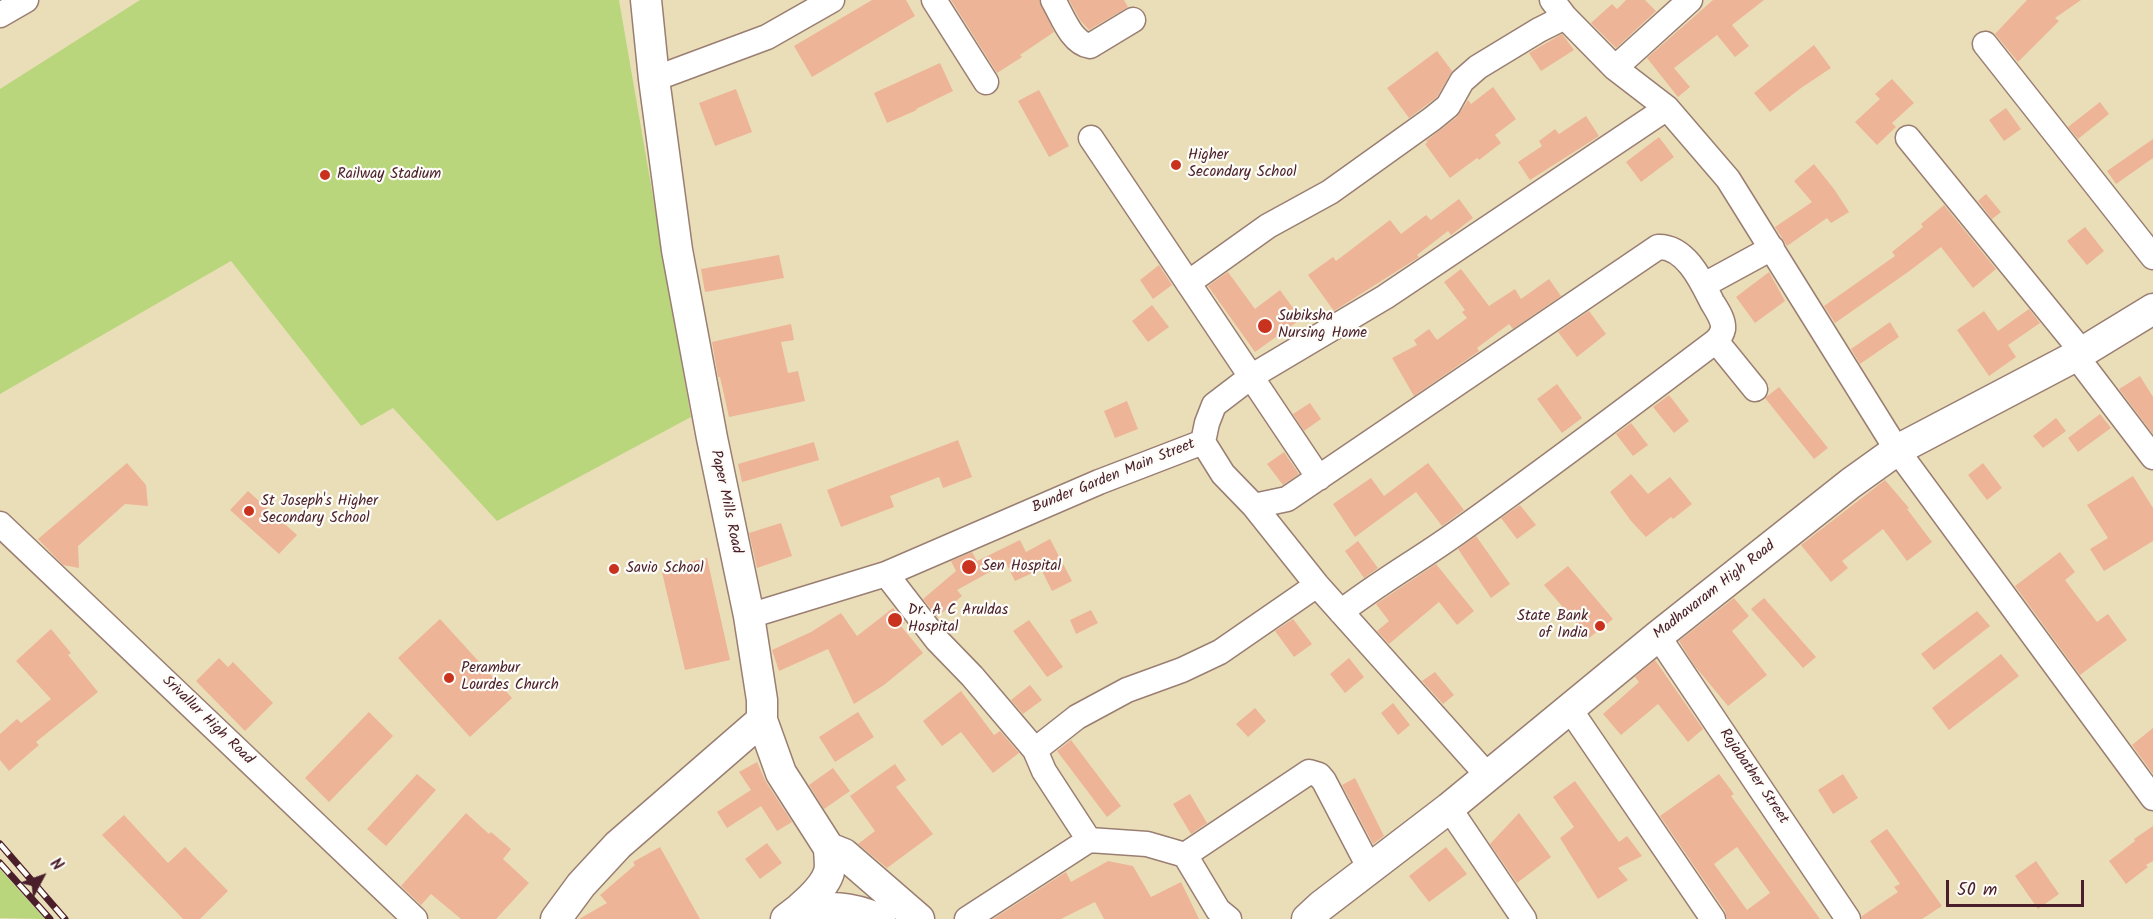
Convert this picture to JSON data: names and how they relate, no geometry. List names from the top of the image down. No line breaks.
{"streets":{"main road":["Paper Mills Road","Madhavaram High Road"],"street":["Bunder Garden Main Street","Srivallur High Road","Rajabather Street"]},"crossings":[["Bunder Garden Main Street","Paper Mills Road"],["Bunder Garden Main Street","Madhavaram High Road"],["Madhavaram High Road","Rajabather Street"]],"places":["Higher Secondary School","Railway Stadium","Subiksha Nursing Home","St Joseph's Higher Secondary School","Sen Hospital","Savio School","Dr. A C Aruldas Hospital","State Bank of India","Perambur Lourdes Church"],"scale_bar":"50 m","north":"top right"}
